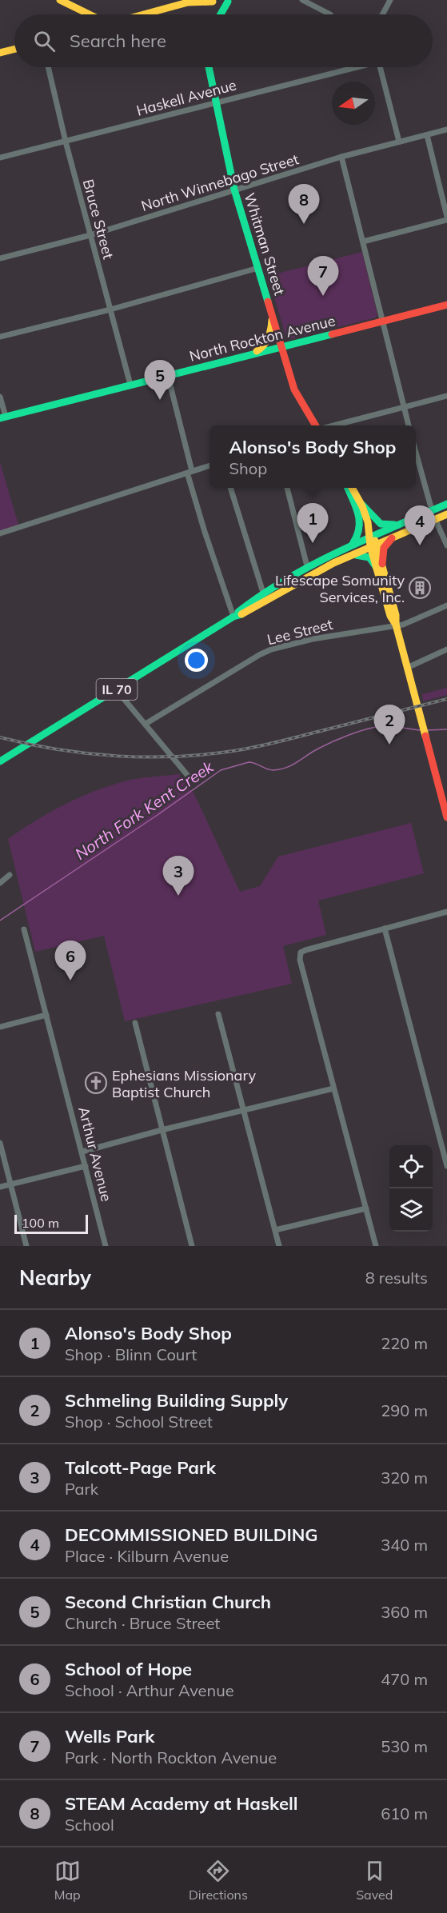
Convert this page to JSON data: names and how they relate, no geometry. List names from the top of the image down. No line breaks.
{"streets":{"main road":["Whitman Street","North Rockton Avenue","IL 70"],"street":["Haskell Avenue","North Winnebago Street","Bruce Street","Lee Street","Arthur Avenue"]},"crossings":[["Haskell Avenue","Bruce Street"],["Haskell Avenue","Whitman Street"],["North Winnebago Street","Bruce Street"],["North Winnebago Street","Whitman Street"],["Bruce Street","North Rockton Avenue"],["Whitman Street","North Rockton Avenue"]],"water":["North Fork Kent Creek"],"places":{"building":["Lifescape Somunity Services, Inc."],"church":["Ephesians Missionary Baptist Church"]},"scale_bar":"100 m","north":"left","page":{"search":"Search here","pins":["8","7","5","1","4","2","3","6"],"popup":["Alonso's Body Shop","Shop"],"scale":"100 m","heading":["Nearby","8 results"],"list":[{"mark":"1","name":"Alonso's Body Shop","note":"Shop · Blinn Court","value":"220 m"},{"mark":"2","name":"Schmeling Building Supply","note":"Shop · School Street","value":"290 m"},{"mark":"3","name":"Talcott-Page Park","note":"Park","value":"320 m"},{"mark":"4","name":"DECOMMISSIONED BUILDING","note":"Place · Kilburn Avenue","value":"340 m"},{"mark":"5","name":"Second Christian Church","note":"Church · Bruce Street","value":"360 m"},{"mark":"6","name":"School of Hope","note":"School · Arthur Avenue","value":"470 m"},{"mark":"7","name":"Wells Park","note":"Park · North Rockton Avenue","value":"530 m"},{"mark":"8","name":"STEAM Academy at Haskell","note":"School","value":"610 m"}],"nav":["Map","Directions","Saved"]}}
